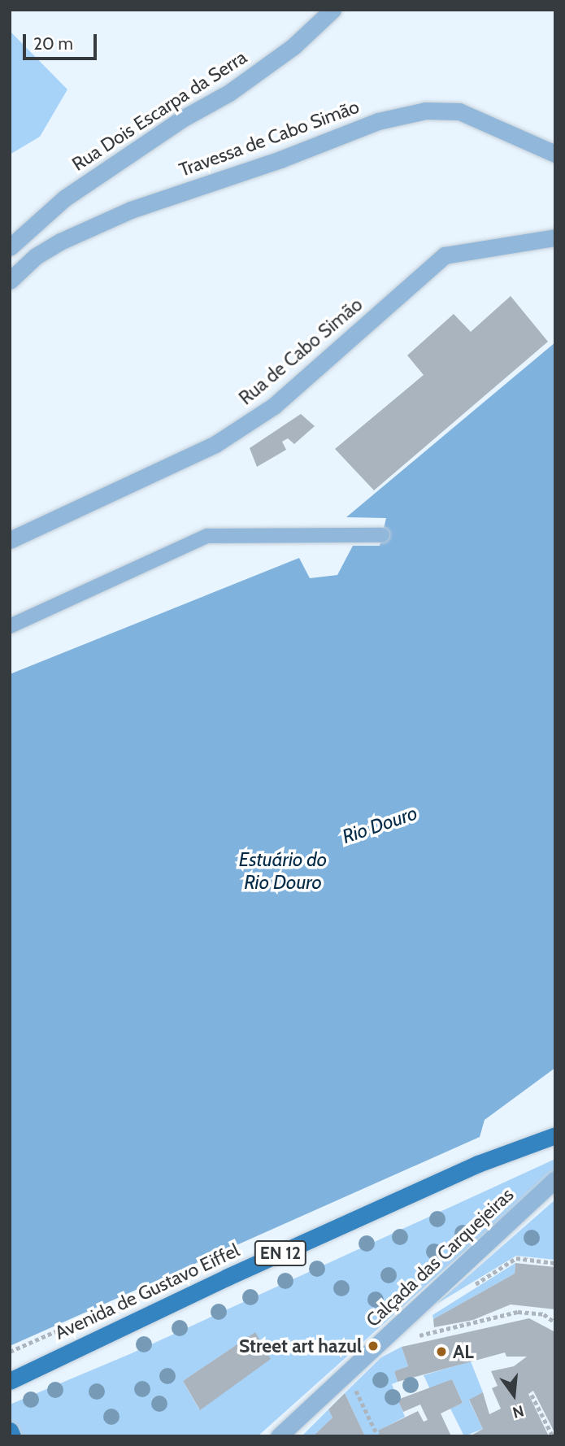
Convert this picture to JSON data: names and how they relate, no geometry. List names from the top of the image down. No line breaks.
{"streets":{"main road":["EN 12","Avenida de Gustavo Eiffel"],"street":["Rua Dois Escarpa da Serra","Travessa de Cabo Simão","Rua de Cabo Simão","Calçada das Carquejeiras"]},"water":["Rio Douro","Estuário do Rio Douro"],"places":["Street art hazul","AL"],"scale_bar":"20 m","north":"bottom"}
